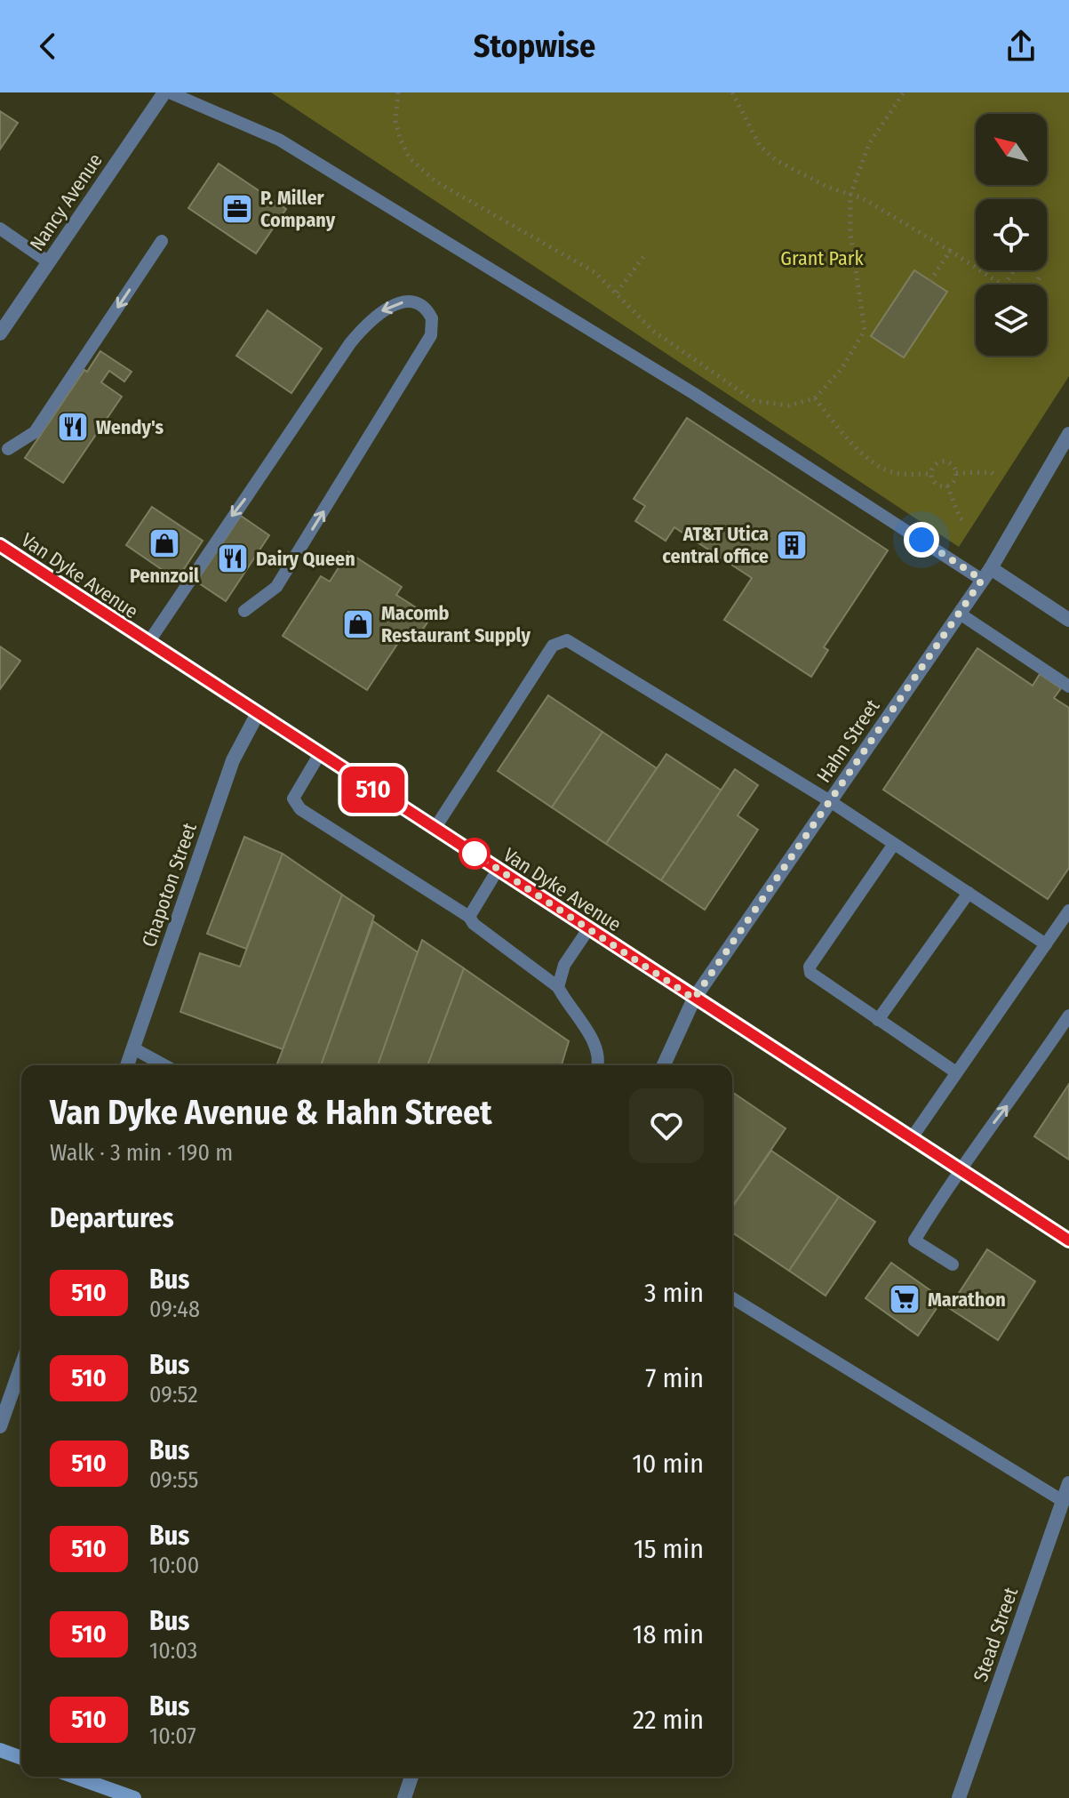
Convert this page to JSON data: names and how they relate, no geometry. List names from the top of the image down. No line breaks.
{"streets":{"main road":["Van Dyke Avenue"],"street":["Nancy Avenue","Hahn Street","Chapoton Street","Stead Street"]},"crossings":[["Van Dyke Avenue","Hahn Street"],["Van Dyke Avenue","Chapoton Street"]],"parks":["Grant Park"],"places":{"office":["P. Miller Company"],"restaurant":["Wendy's","Dairy Queen"],"shop":["Pennzoil","Macomb Restaurant Supply"],"building":["AT&T Utica central office"],"supermarket":["Marathon"]},"lines":["bus line 510"],"north":"top left","page":{"header":"Stopwise","on_map":"510","heading":[["Van Dyke Avenue & Hahn Street","Walk · 3 min · 190 m"],"Departures"],"list":[{"mark":"510","name":"Bus","note":"09:48","value":"3 min"},{"mark":"510","name":"Bus","note":"09:52","value":"7 min"},{"mark":"510","name":"Bus","note":"09:55","value":"10 min"},{"mark":"510","name":"Bus","note":"10:00","value":"15 min"},{"mark":"510","name":"Bus","note":"10:03","value":"18 min"},{"mark":"510","name":"Bus","note":"10:07","value":"22 min"}]}}
